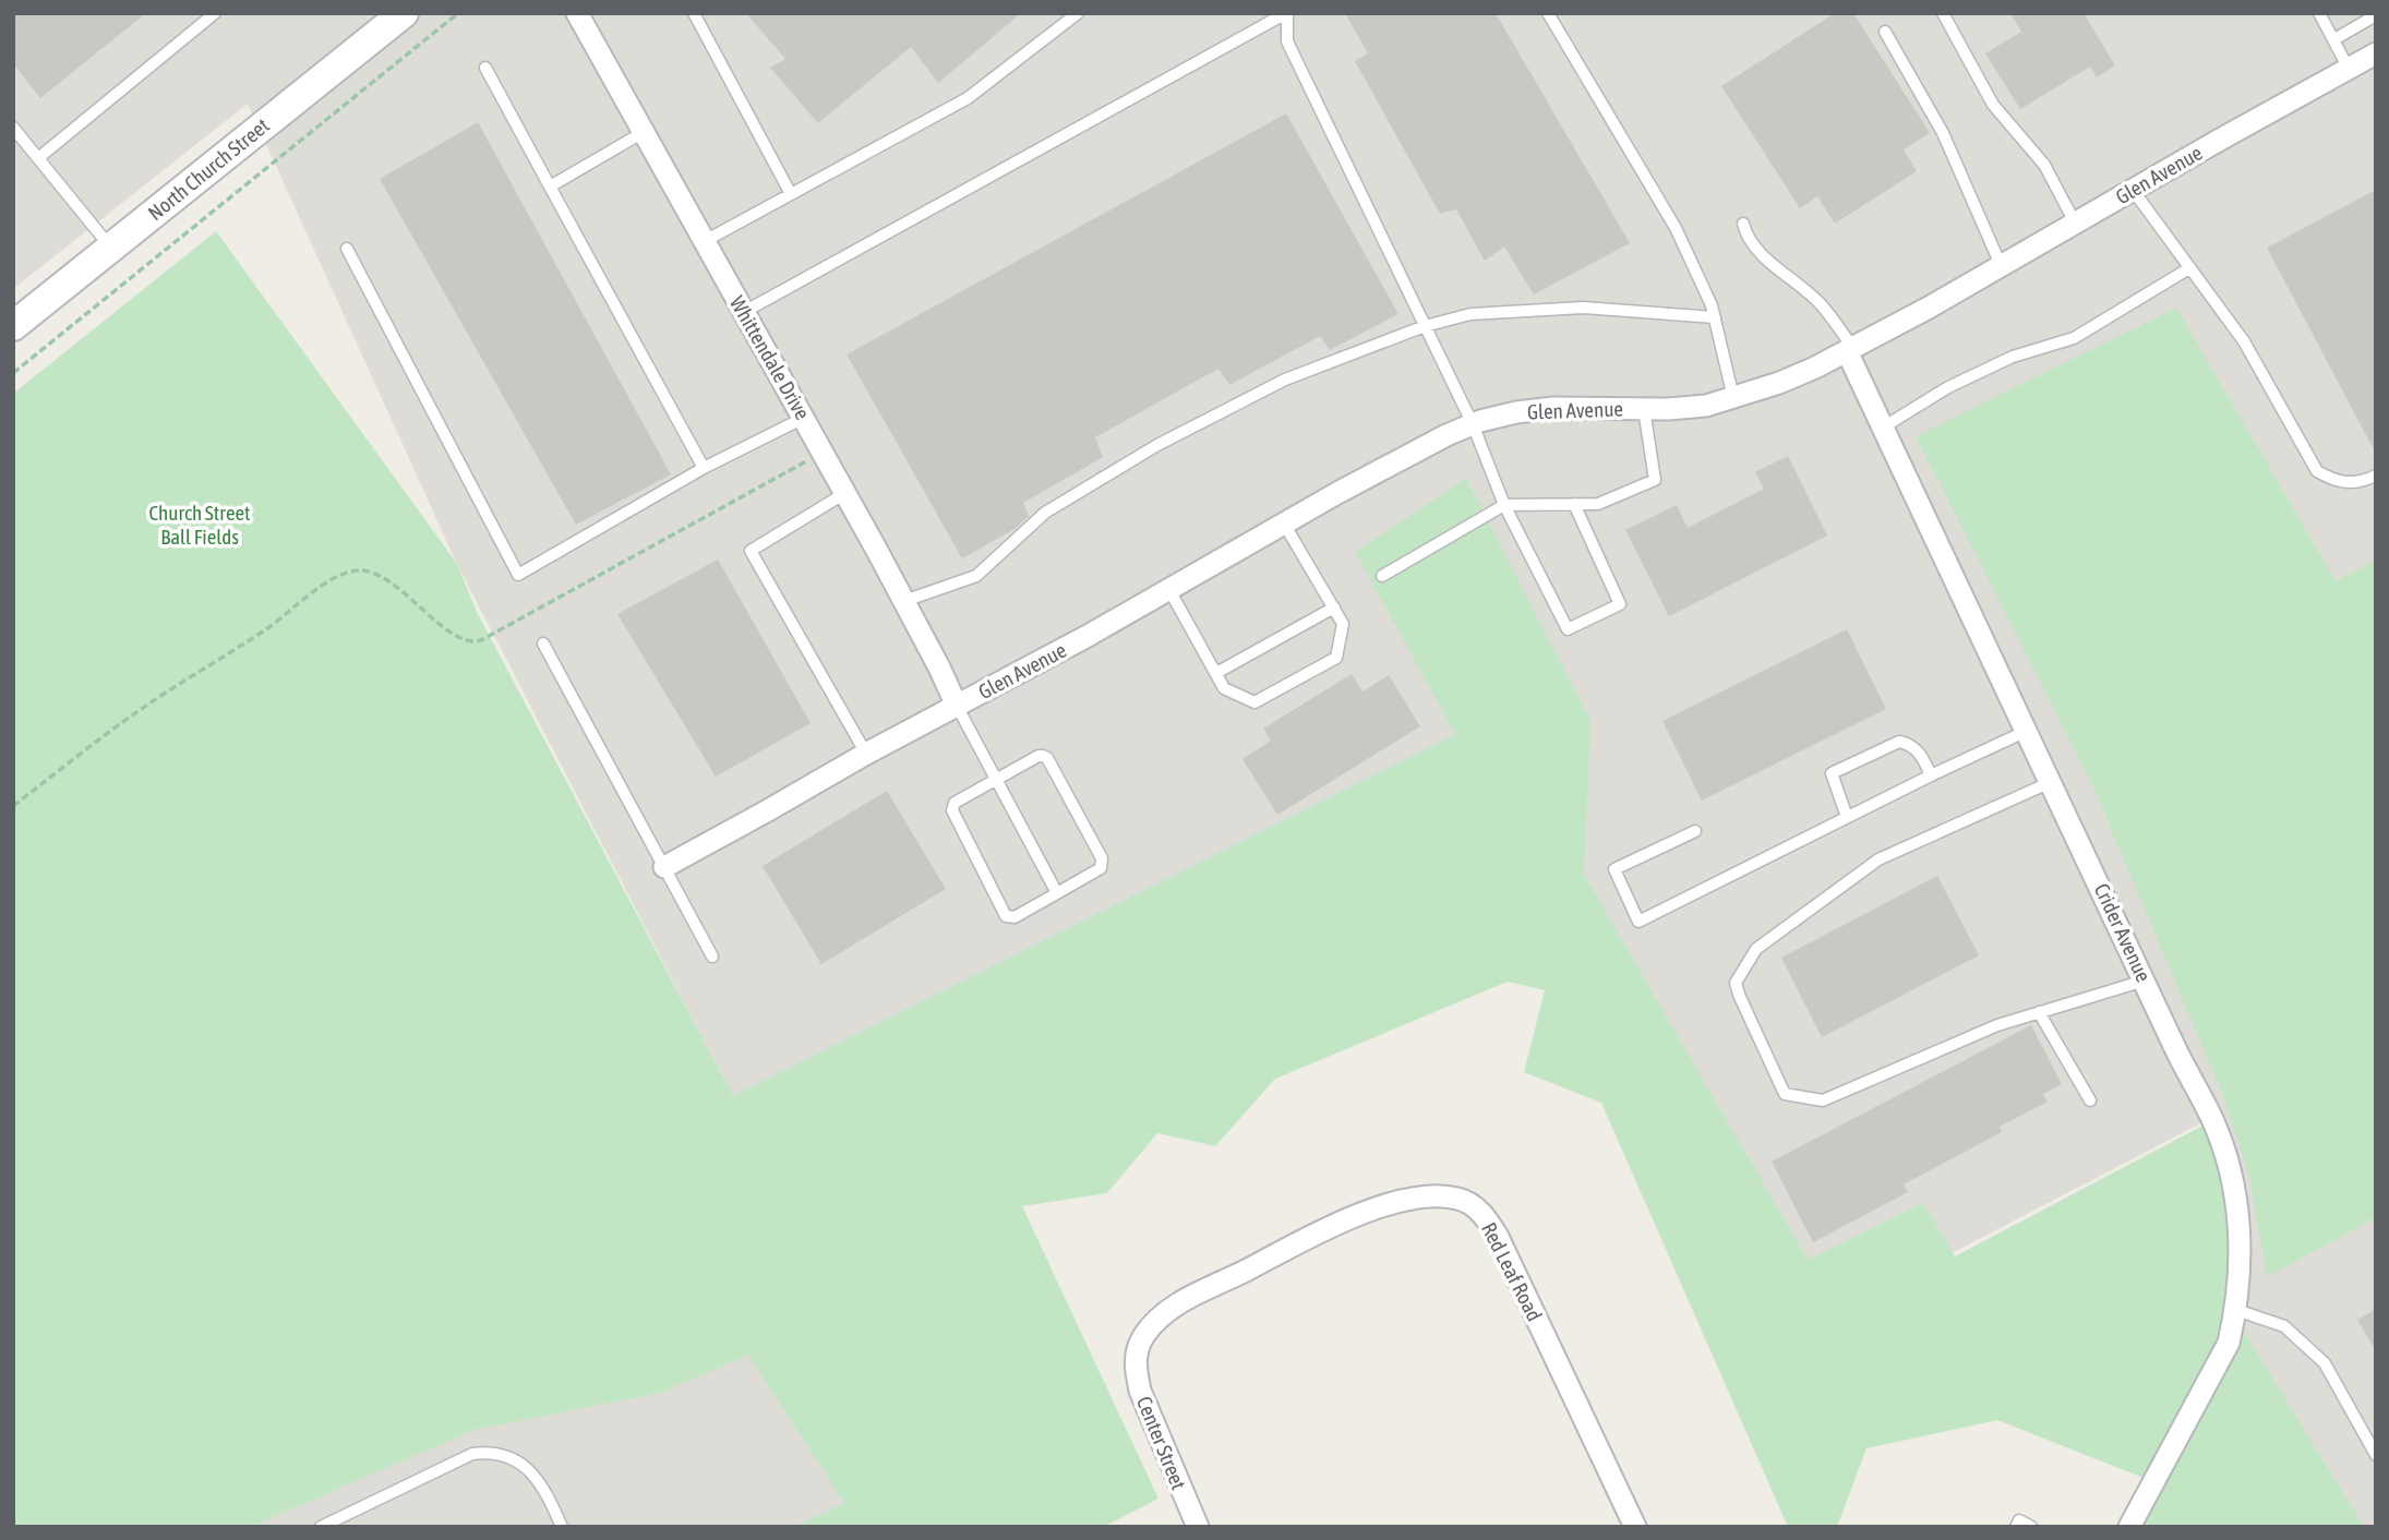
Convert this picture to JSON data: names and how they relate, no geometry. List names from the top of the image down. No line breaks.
{"streets":{"main road":["North Church Street"],"street":["Glen Avenue","Whittendale Drive","Crider Avenue","Red Leaf Road","Center Street"]},"crossings":[["Glen Avenue","Whittendale Drive"],["Glen Avenue","Crider Avenue"],["Red Leaf Road","Center Street"]],"parks":["Church Street Ball Fields"]}
